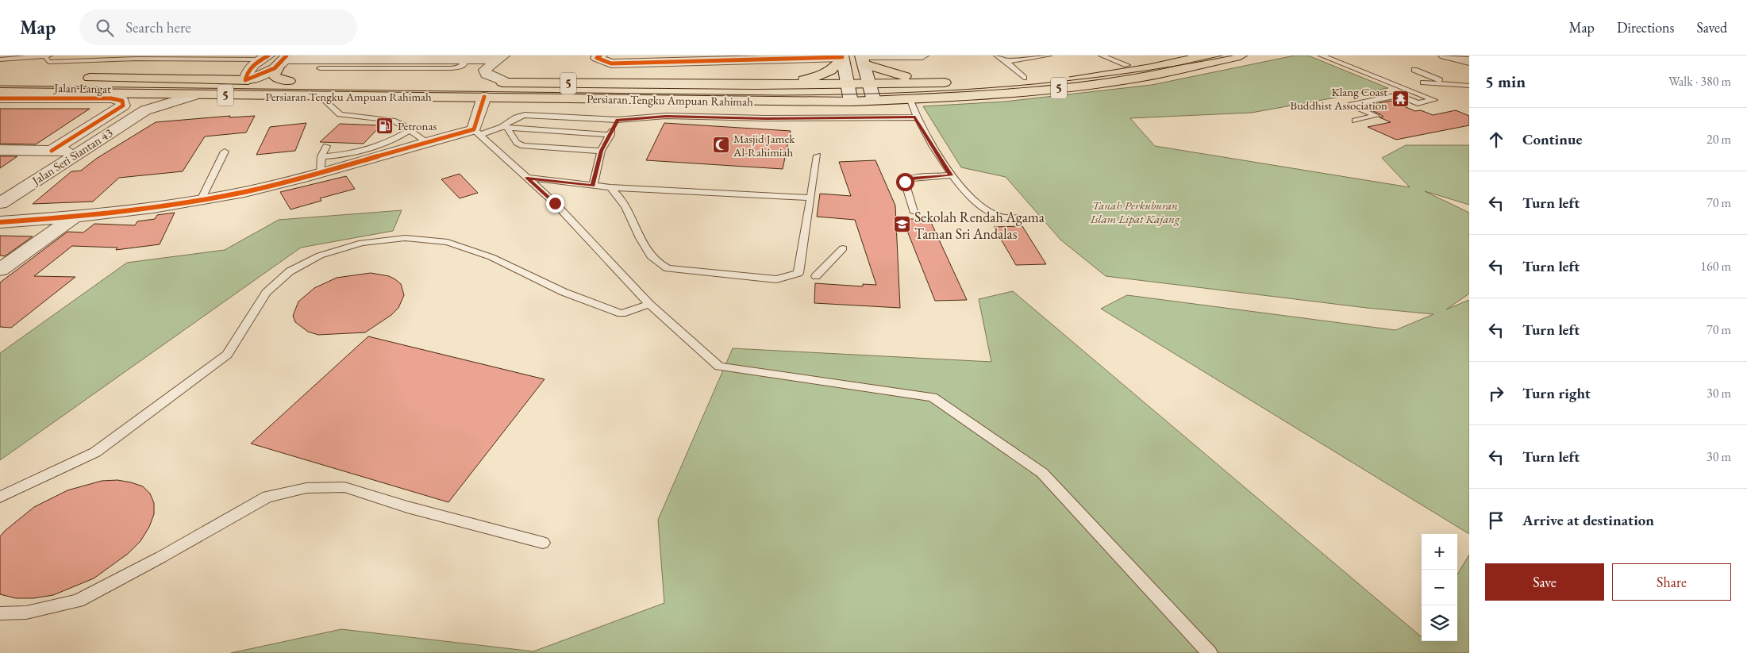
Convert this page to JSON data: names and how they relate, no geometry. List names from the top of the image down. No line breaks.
{"streets":{"highway":["5","Persiaran Tengku Ampuan Rahimah"],"street":["Jalan Langat","Jalan Seri Siantan 43"]},"crossings":[["Persiaran Tengku Ampuan Rahimah","Jalan Seri Siantan 43"]],"parks":["Tanah Perkuburan Islam Lipat Kajang"],"places":{"temple":["Klang Coast Buddhist Association"],"fuel station":["Petronas"],"mosque":["Masjid Jamek Al-Rahimiah"],"school or university":["Sekolah Rendah Agama Taman Sri Andalas"]},"page":{"header":"Map","search":"Search here","nav":["Map","Directions","Saved"],"heading":["5 min","Walk · 380 m"],"list":[["Continue","20 m"],["Turn left","70 m"],["Turn left","160 m"],["Turn left","70 m"],["Turn right","30 m"],["Turn left","30 m"],"Arrive at destination"],"map_buttons":["+","−"],"buttons":["Save","Share"]}}
